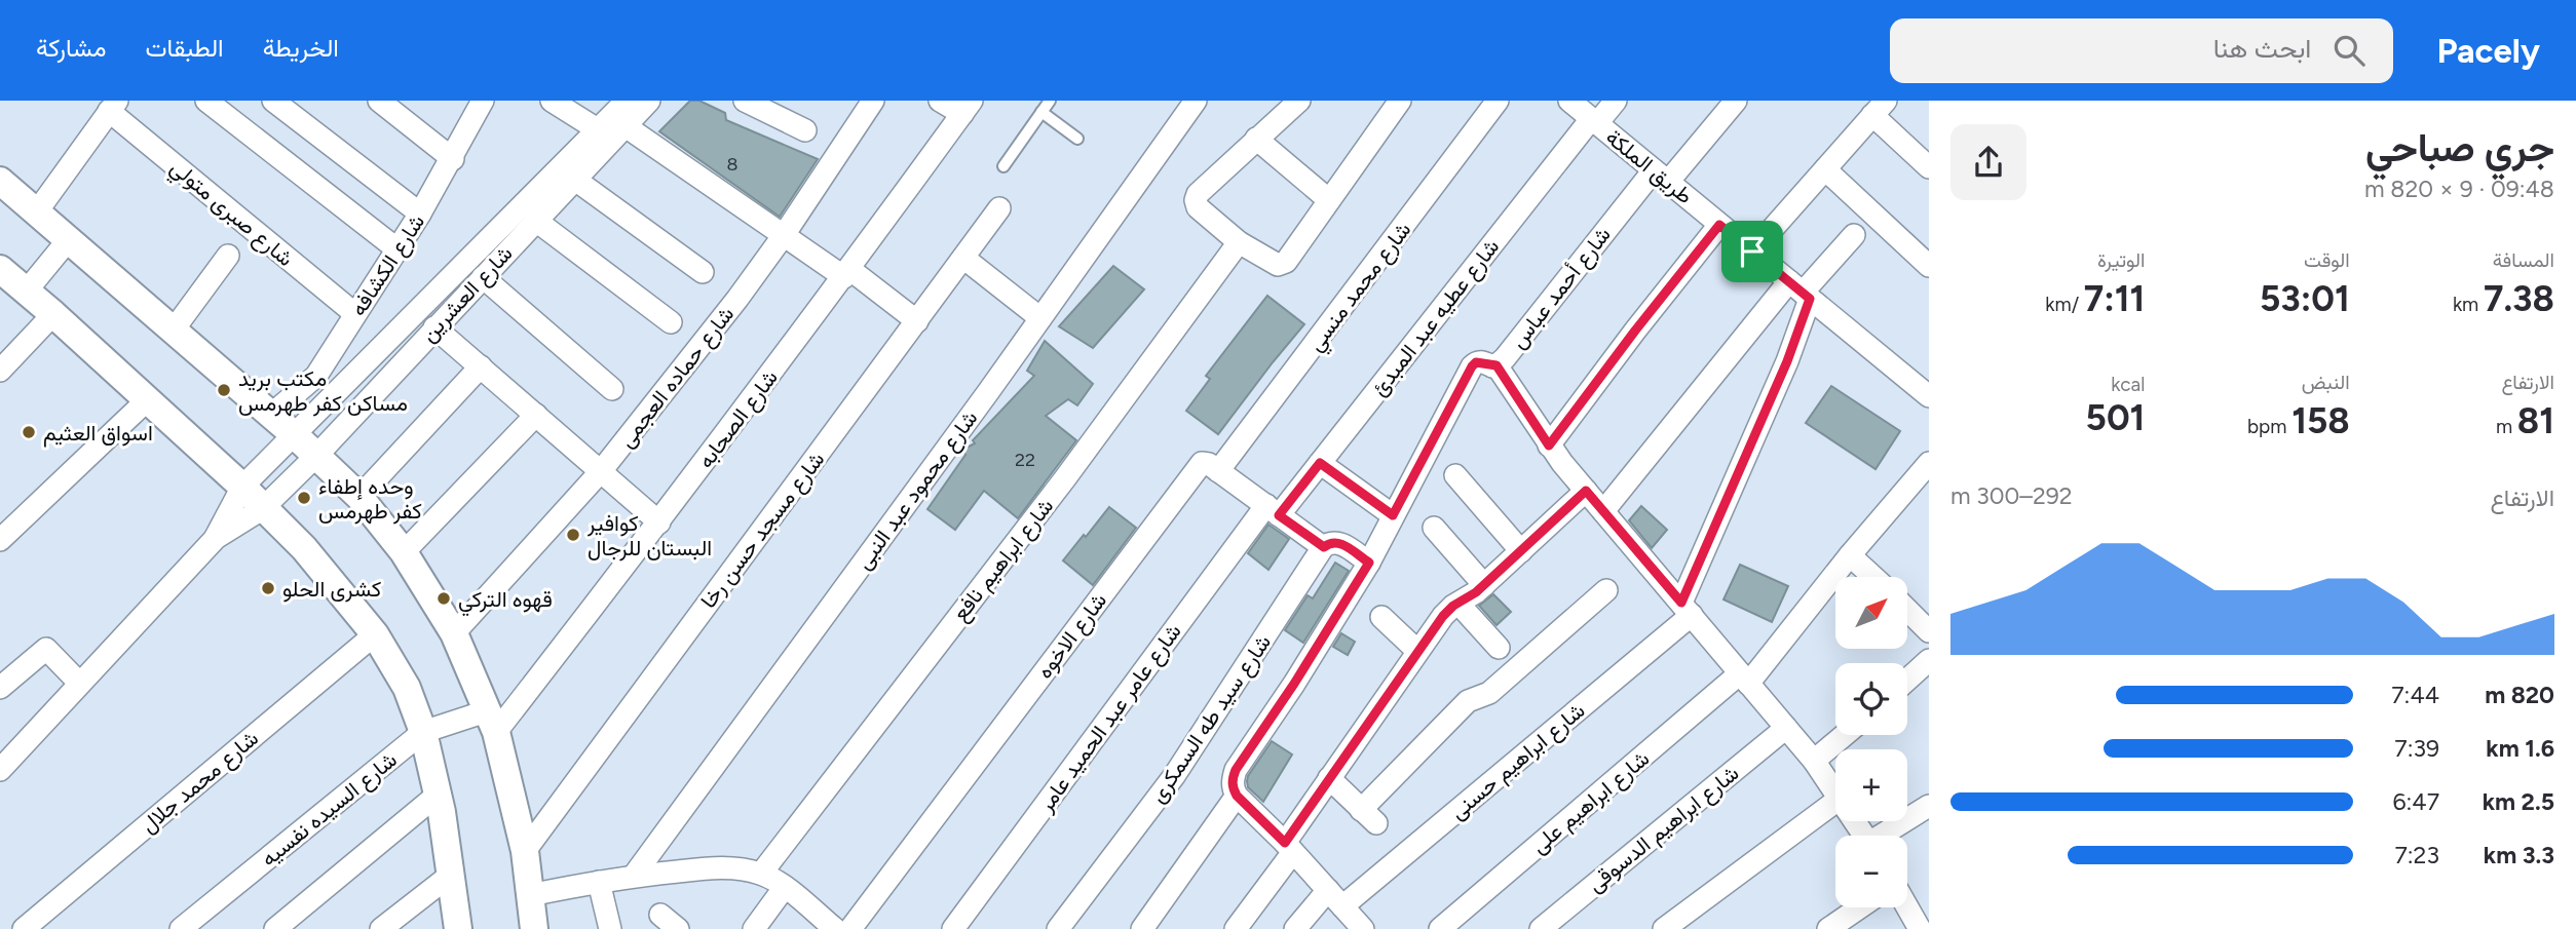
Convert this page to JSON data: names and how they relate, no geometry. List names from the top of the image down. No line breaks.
{"streets":{"street":["طريق الملكة","شارع صبرى متولي","شارع الكشافه","شارع محمد منسي","شارع أحمد عباس","شارع العشرين","شارع عطيه عبد المبدئ","شارع حماده العجمى","شارع الصحابه","شارع محمود عبد النبى","شارع مسجد حسن رخا","شارع ابراهيم نافع","شارع الاخوه","شارع عامر عبد الحميد عامر","شارع سيد طه السمكرى","شارع ابراهيم حسنى","شارع محمد جلال","شارع ابراهيم على","شارع السيده نفسيه","شارع ابراهيم الدسوقى"]},"crossings":[["طريق الملكة","شارع أحمد عباس"],["طريق الملكة","شارع عطيه عبد المبدئ"],["شارع صبرى متولي","شارع الكشافه"],["شارع محمد منسي","شارع الاخوه"],["شارع عطيه عبد المبدئ","شارع عامر عبد الحميد عامر"],["شارع الصحابه","شارع السيده نفسيه"]],"places":["مكتب بريد مساكن كفر طهرمس","اسواق العثيم","وحده إطفاء كفر طهرمس","كوافير البستان للرجال","كشرى الحلو","قهوه التركي"],"house_numbers":["8","22"],"north":"top right","page":{"header":"Pacely","search":"ابحث هنا","nav":["الخريطة","الطبقات","مشاركة"],"heading":["جري صباحي","09:48 · 9 × 820 m"],"stats":[["المسافة","7.38 km"],["الوقت","53:01"],["الوتيرة","7:11 /km"],["الارتفاع","81 m"],["النبض","158 bpm"],["kcal","501"]],"chart":["الارتفاع","292–300 m"],"map_buttons":["+","−"],"list":[{"name":"820 m","note":"7:44"},{"name":"1.6 km","note":"7:39"},{"name":"2.5 km","note":"6:47"},{"name":"3.3 km","note":"7:23"}]}}
